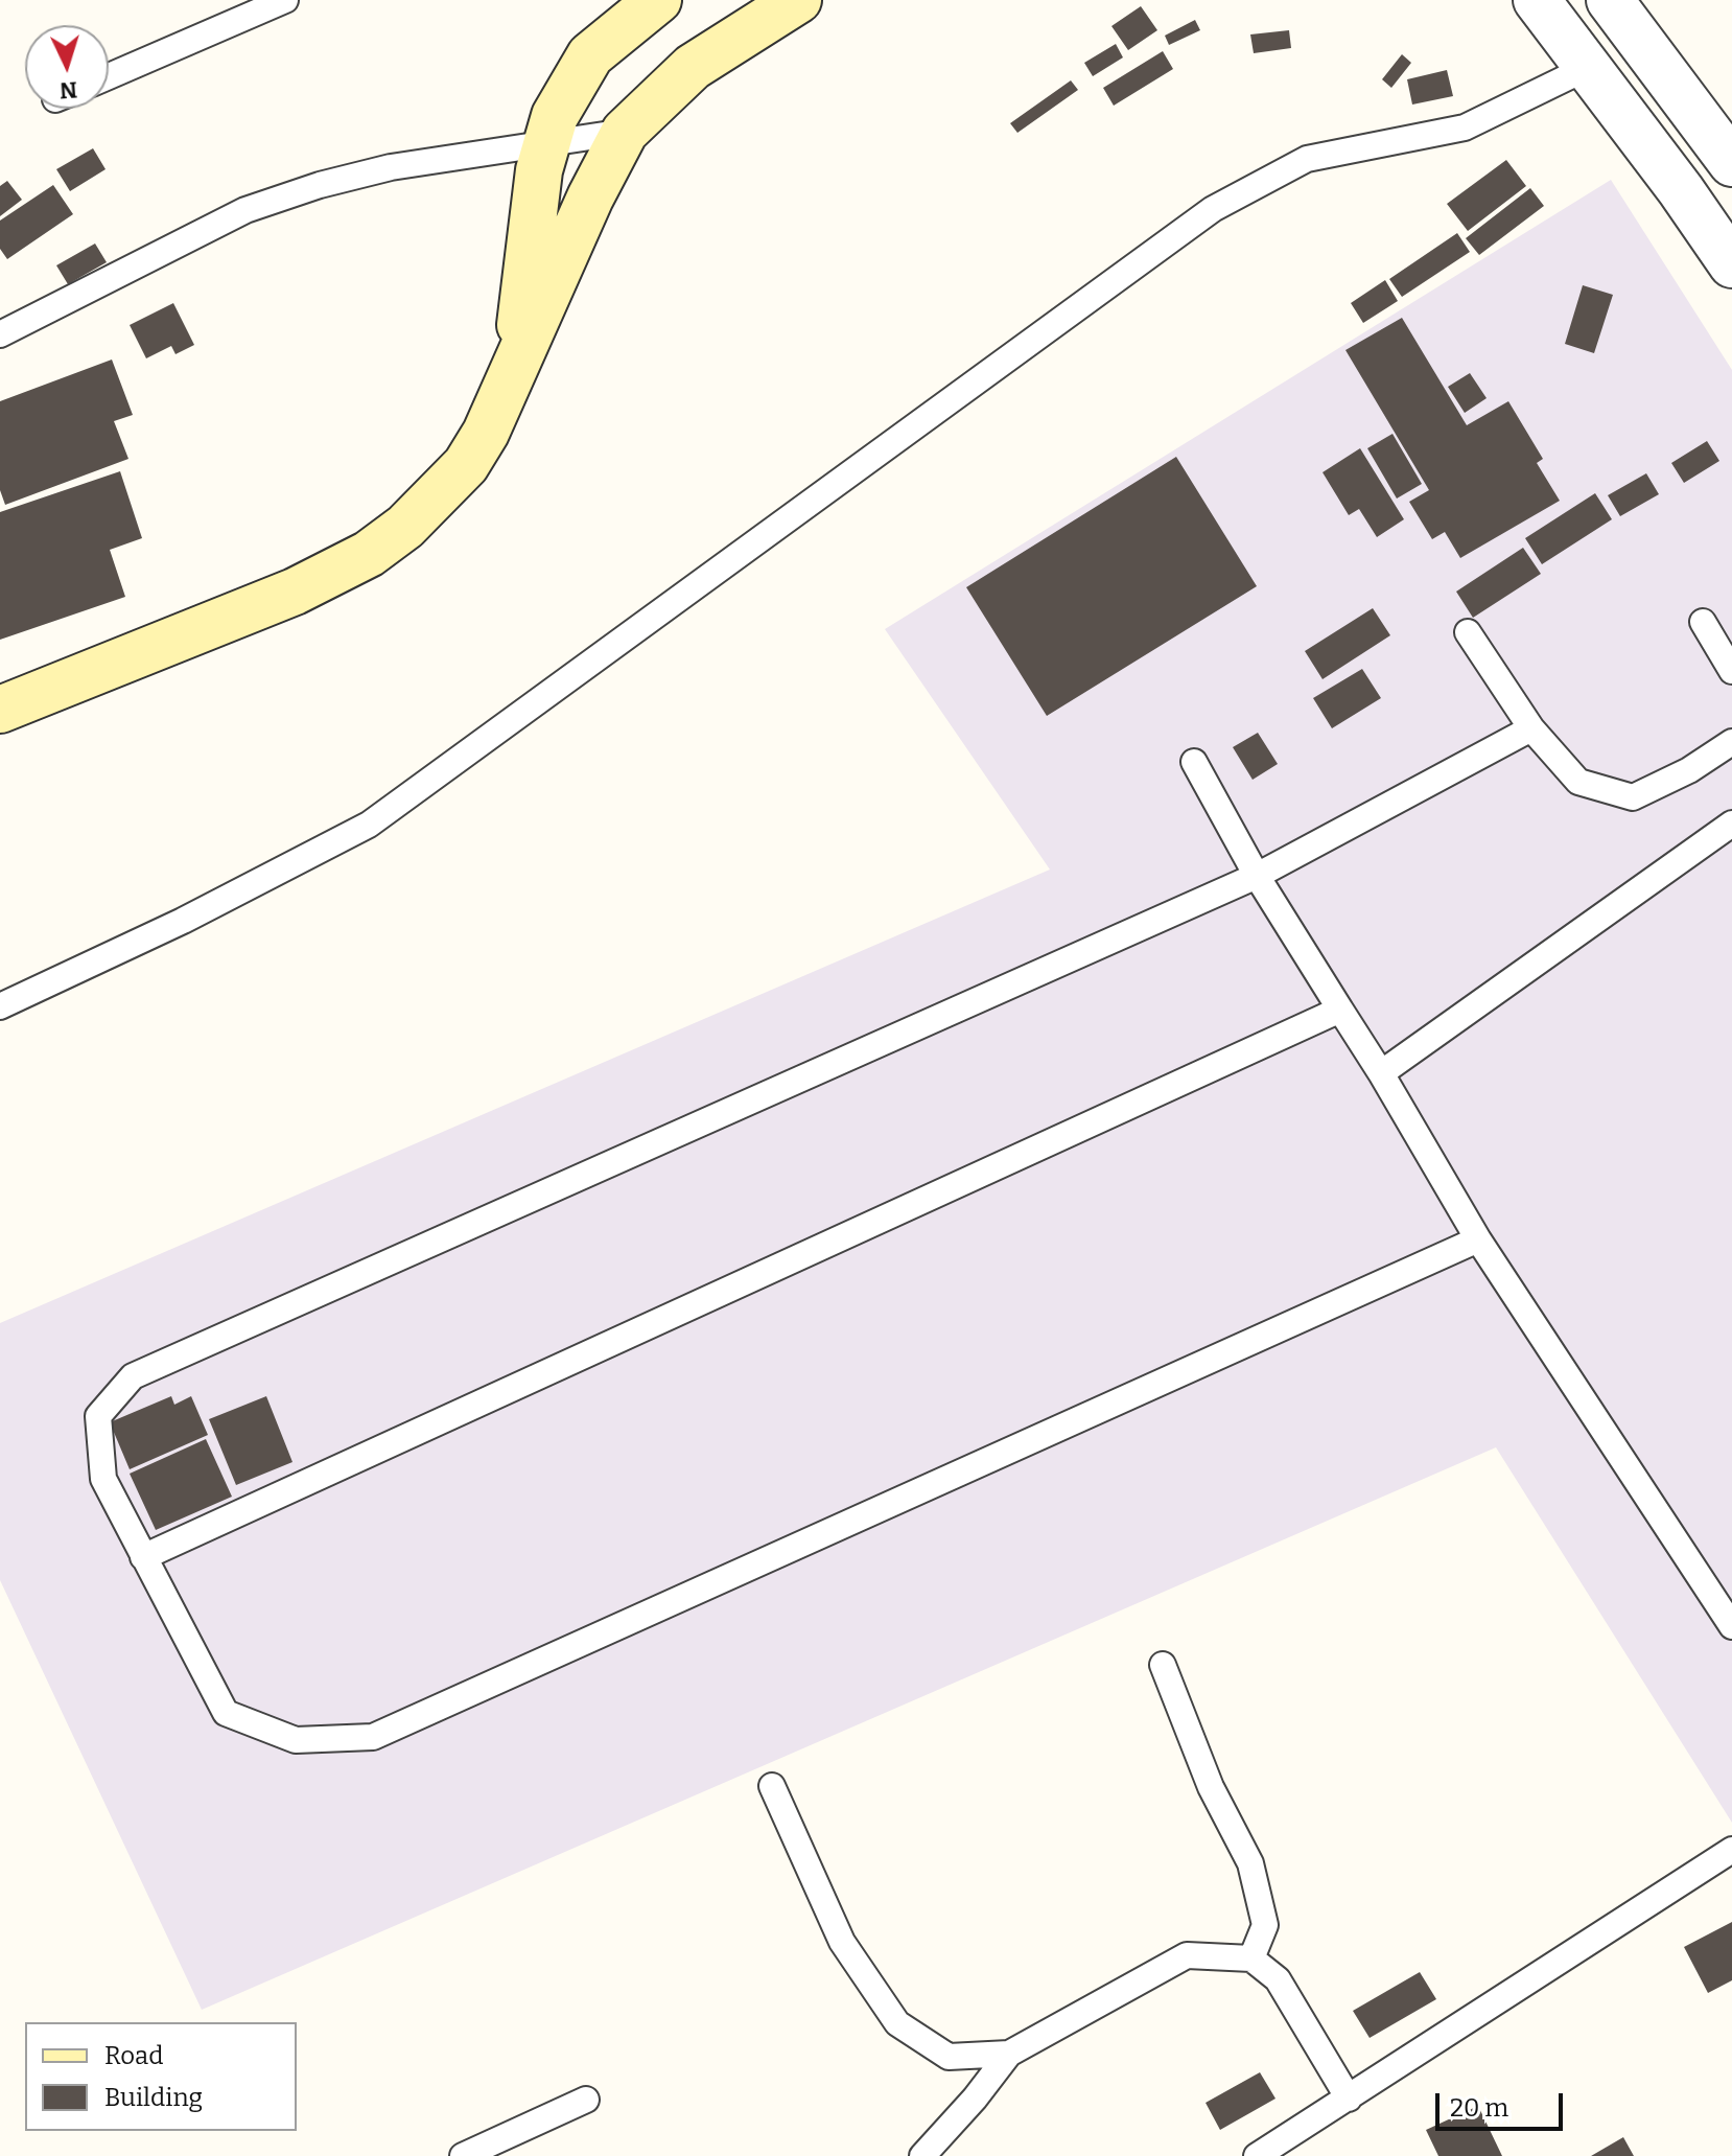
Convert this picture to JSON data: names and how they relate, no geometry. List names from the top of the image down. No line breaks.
{"legend":["Road","Building"],"scale_bar":"20 m","north":"bottom"}
